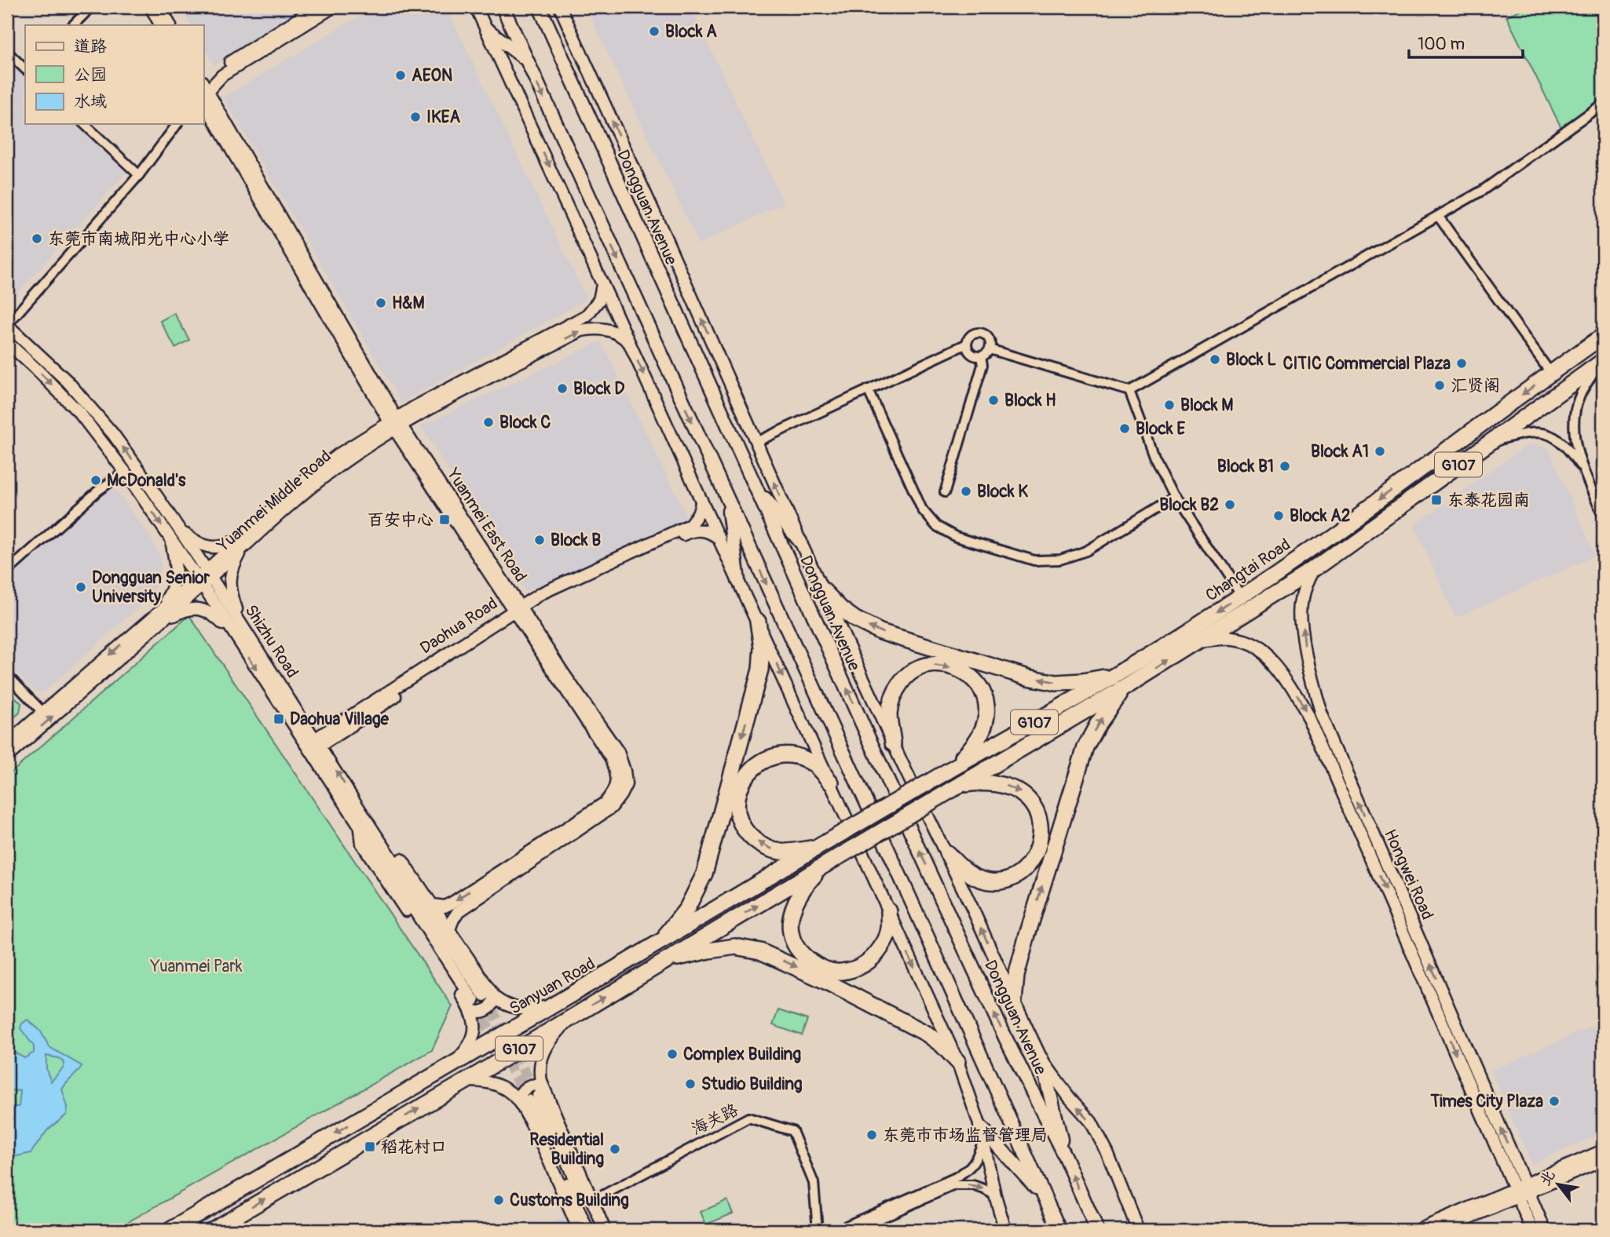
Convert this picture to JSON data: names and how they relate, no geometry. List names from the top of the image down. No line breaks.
{"streets":{"highway":["G107","Changtai Road","Sanyuan Road"],"main road":["Dongguan Avenue"],"street":["Yuanmei Middle Road","Yuanmei East Road","Daohua Road","Shizhu Road","Hongwei Road","海关路"]},"crossings":[["G107","Changtai Road"],["Yuanmei Middle Road","Yuanmei East Road"],["Yuanmei Middle Road","Shizhu Road"],["Yuanmei East Road","Daohua Road"],["Changtai Road","Hongwei Road"],["Changtai Road","Sanyuan Road"],["Daohua Road","Shizhu Road"]],"parks":["Yuanmei Park"],"places":{"other":["Block A","AEON","IKEA","东莞市南城阳光中心小学","H&M","Block L","CITIC Commercial Plaza","汇贤阁","Block D","Block H","Block M","Block C","Block E","Block A1","Block B1","McDonald's","Block K","Block B2","Block A2","Block B","Dongguan Senior University","Complex Building","Studio Building","Times City Plaza","东莞市市场监督管理局","Residential Building","Customs Building"],"transit":["东泰花园南","百安中心","Daohua Village","稻花村口"]},"legend":["道路","公园","水域"],"scale_bar":"100 m","north":"top left"}
